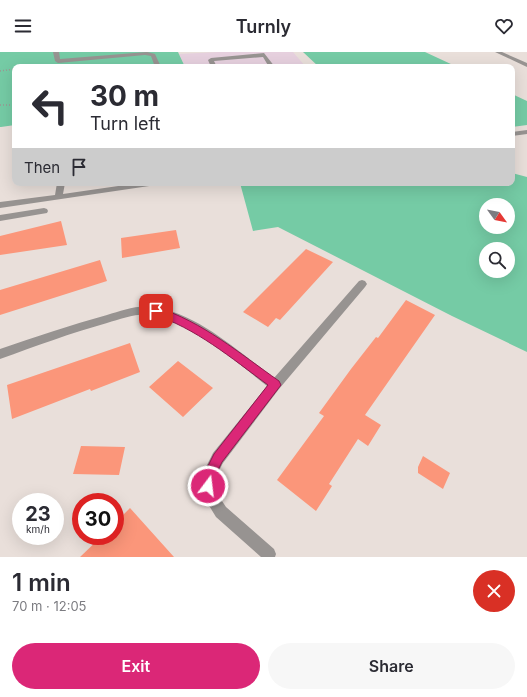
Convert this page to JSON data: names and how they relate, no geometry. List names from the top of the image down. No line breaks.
{"north":"bottom right","page":{"header":"Turnly","turn":["30 m","Turn left"],"then":"Then","speed":"23 km/h","limit":"30","heading":["1 min","70 m · 12:05"],"buttons":["Exit","Share"]}}
